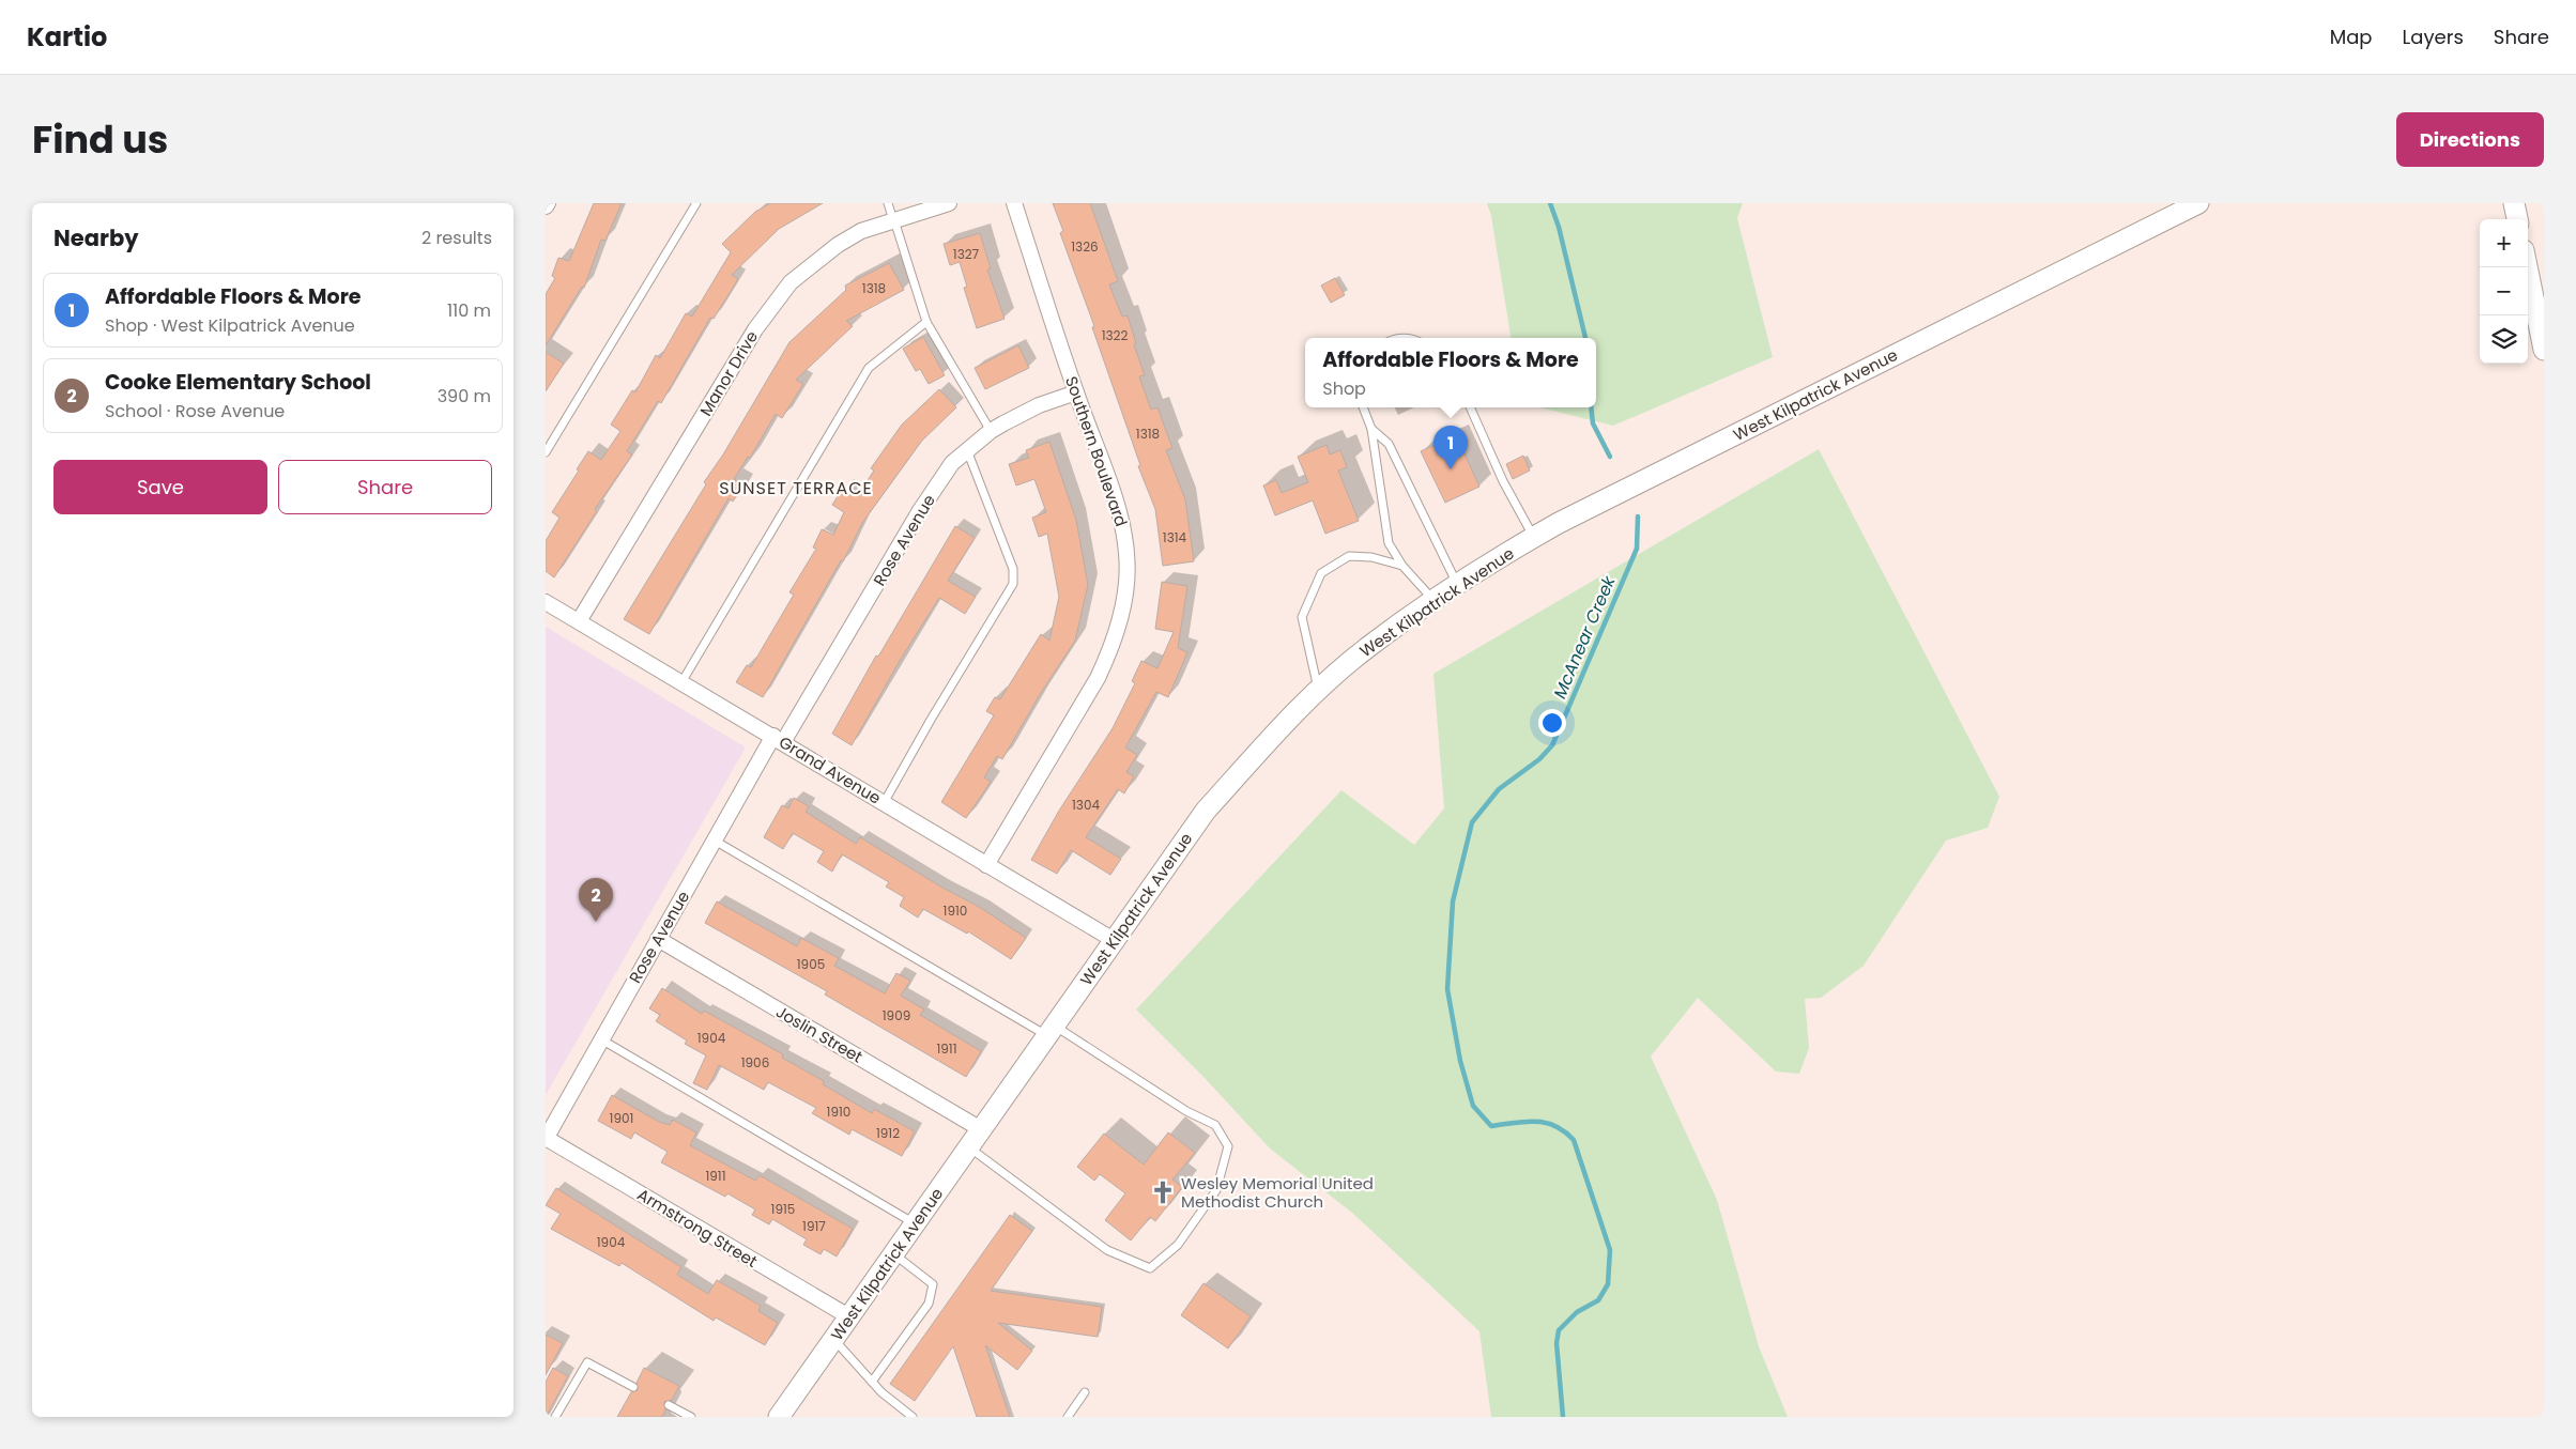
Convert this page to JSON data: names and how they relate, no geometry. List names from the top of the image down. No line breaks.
{"streets":{"main road":["West Kilpatrick Avenue"],"street":["Manor Drive","Southern Boulevard","Rose Avenue","Grand Avenue","Joslin Street","Armstrong Street"]},"crossings":[["Manor Drive","Grand Avenue"],["West Kilpatrick Avenue","Grand Avenue"],["West Kilpatrick Avenue","Joslin Street"],["West Kilpatrick Avenue","Armstrong Street"],["Southern Boulevard","Rose Avenue"],["Southern Boulevard","Grand Avenue"],["Rose Avenue","Grand Avenue"],["Rose Avenue","Joslin Street"],["Rose Avenue","Armstrong Street"]],"districts":["SUNSET TERRACE"],"water":["McAnear Creek"],"places":{"church":["Wesley Memorial United Methodist Church"]},"house_numbers":["1326","1327","1318","1322","1318","1314","1304","1910","1905","1909","1904","1911","1906","1910","1901","1912","1911","1915","1917","1904"],"page":{"header":"Kartio","nav":["Map","Layers","Share"],"title":"Find us","buttons":["Directions",["Save","Share"]],"heading":["Nearby","2 results"],"map_buttons":["+","−"],"list":[{"mark":"1","name":"Affordable Floors & More","note":"Shop · West Kilpatrick Avenue","value":"110 m"},{"mark":"2","name":"Cooke Elementary School","note":"School · Rose Avenue","value":"390 m"}],"popup":["Affordable Floors & More","Shop"],"pins":["1","2"]}}
